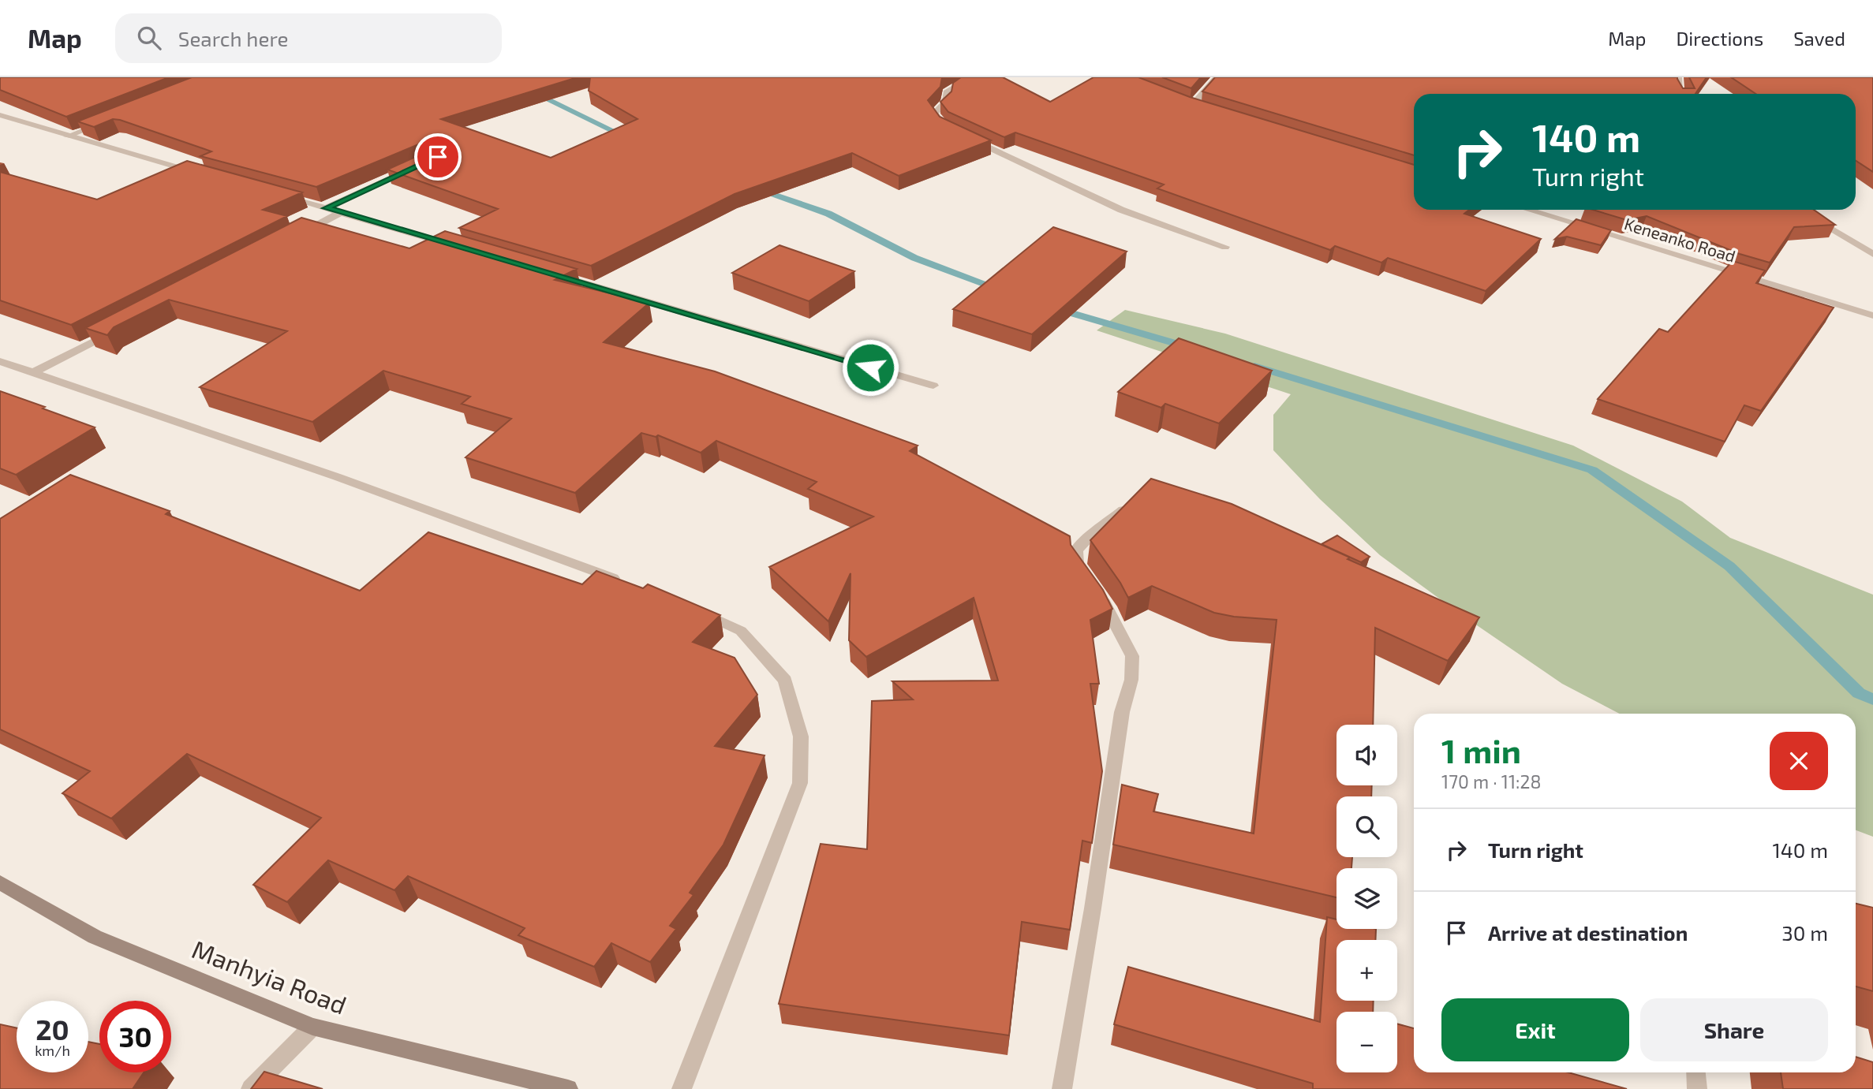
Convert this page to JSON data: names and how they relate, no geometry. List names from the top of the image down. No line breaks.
{"streets":{"main road":["Manhyia Road"],"street":["Keneanko Road"]},"page":{"header":"Map","search":"Search here","nav":["Map","Directions","Saved"],"turn":["140 m","Turn right"],"heading":["1 min","170 m · 11:28"],"map_buttons":["+","−"],"list":[{"name":"Turn right","value":"140 m"},{"name":"Arrive at destination","value":"30 m"}],"buttons":["Exit","Share"],"speed":"20 km/h","limit":"30"}}
